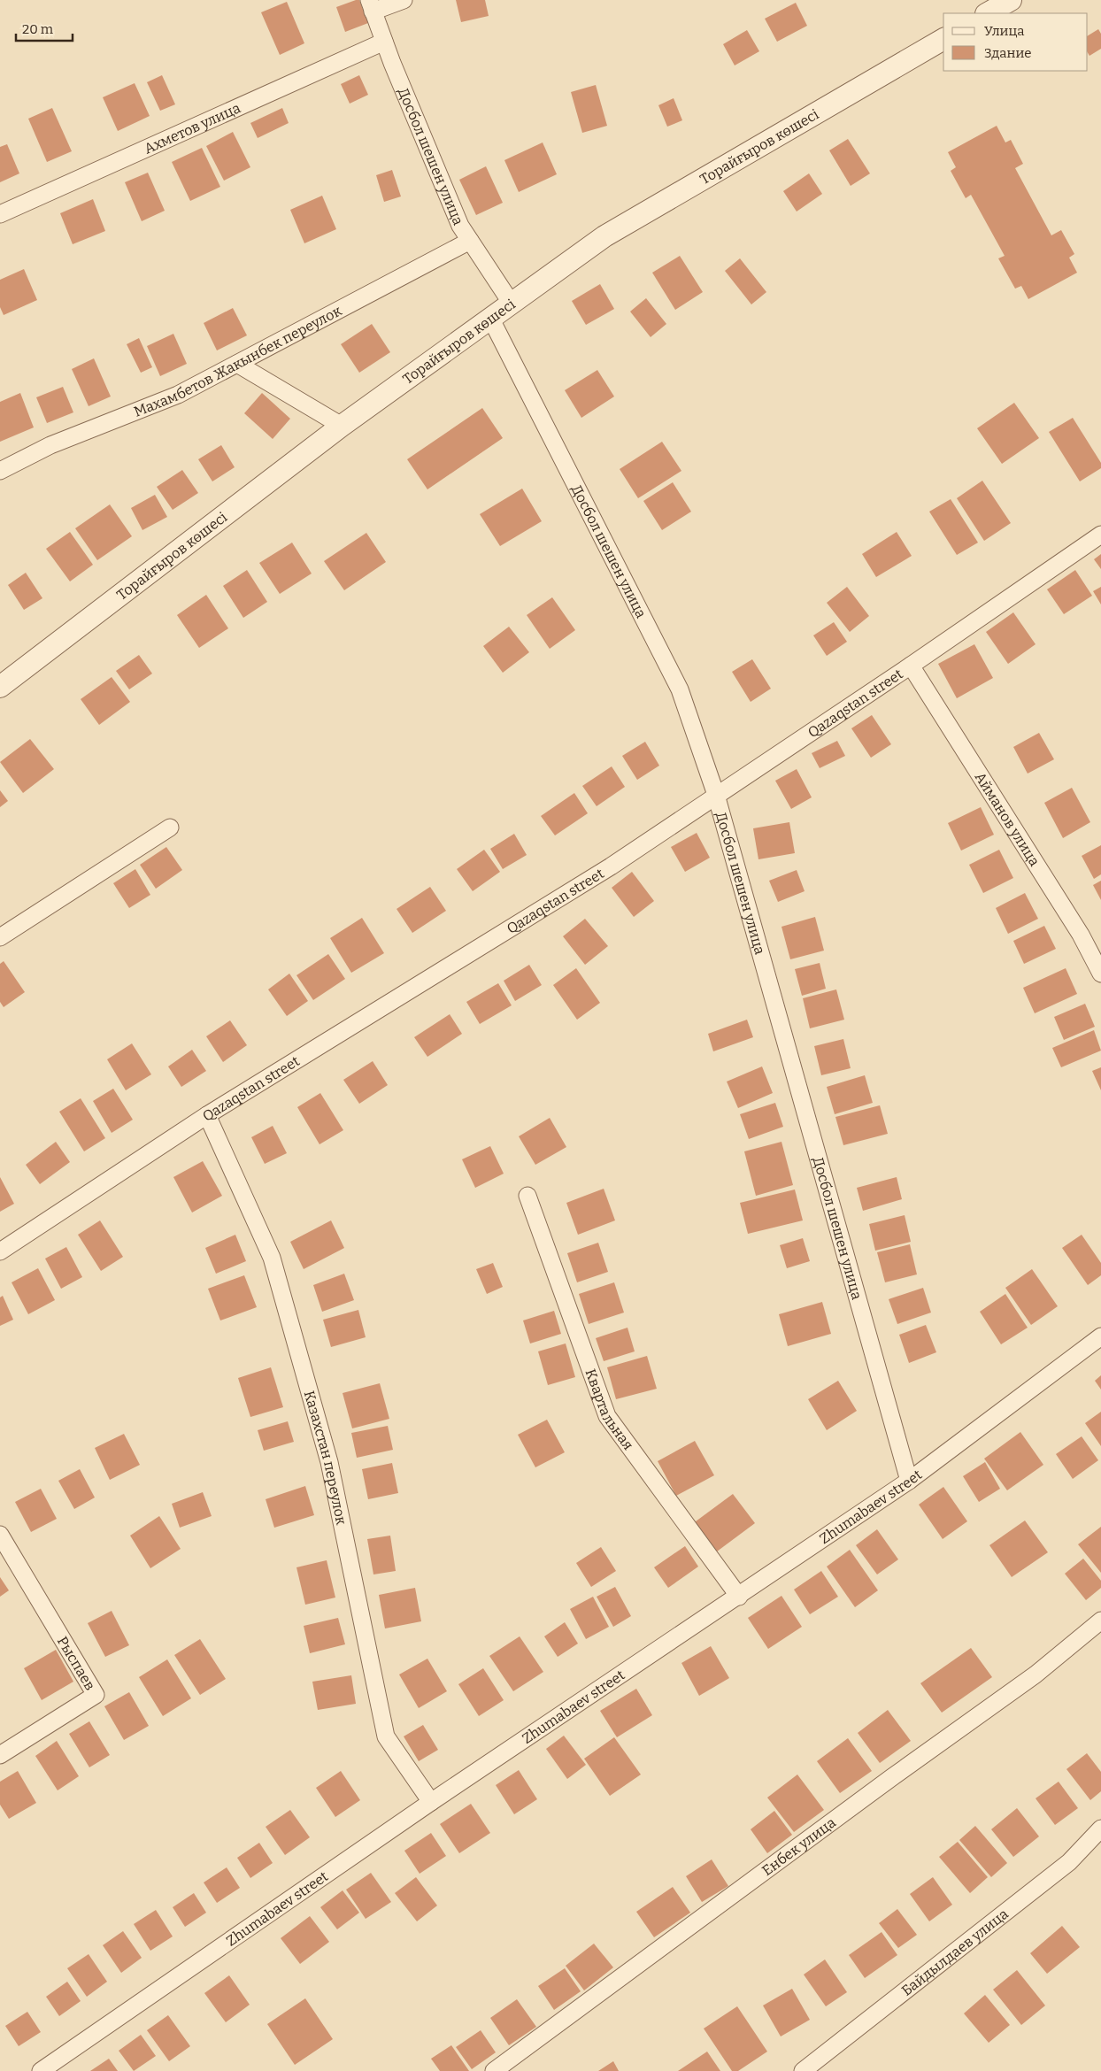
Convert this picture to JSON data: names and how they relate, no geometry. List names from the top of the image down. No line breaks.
{"streets":{"street":["Ахметов улица","Торайғыров көшесі","Досбол шешен улица","Махамбетов Жакынбек переулок","Qazaqstan street","Айманов улица","Квартальная","Казахстан переулок","Zhumabaev street","Рыспаев","Енбек улица","Байдылдаев улица"]},"crossings":[["Ахметов улица","Досбол шешен улица"],["Торайғыров көшесі","Досбол шешен улица"],["Досбол шешен улица","Махамбетов Жакынбек переулок"],["Досбол шешен улица","Qazaqstan street"],["Досбол шешен улица","Zhumabaev street"],["Qazaqstan street","Айманов улица"],["Qazaqstan street","Казахстан переулок"],["Квартальная","Zhumabaev street"],["Казахстан переулок","Zhumabaev street"]],"legend":["Улица","Здание"],"scale_bar":"20 m"}
